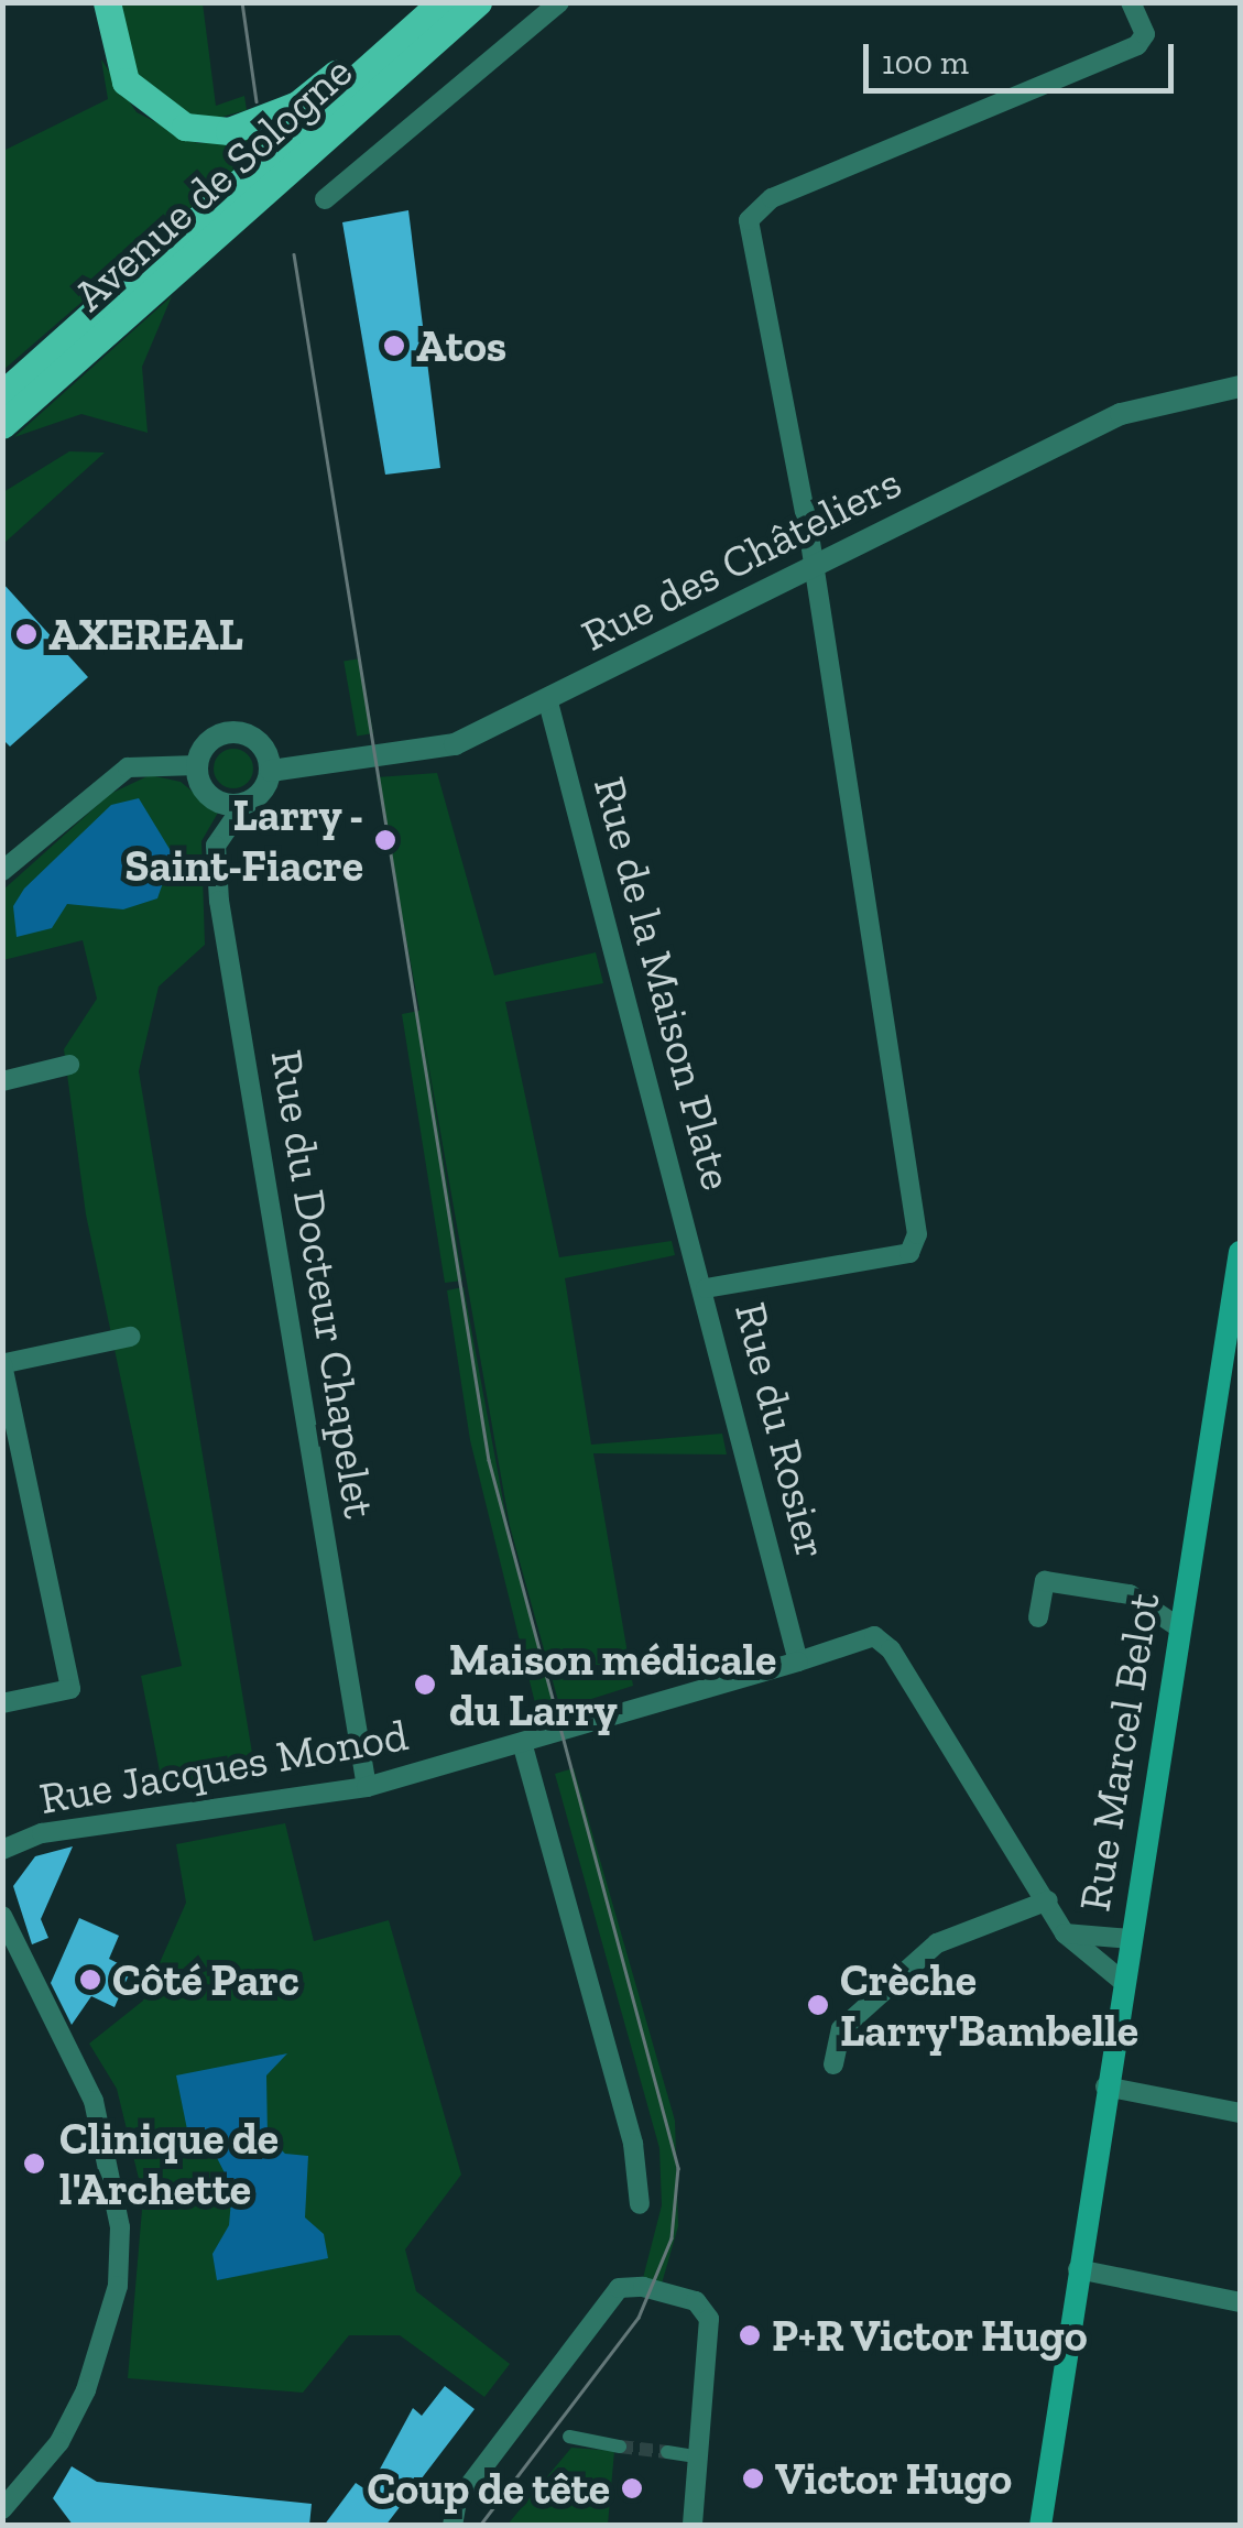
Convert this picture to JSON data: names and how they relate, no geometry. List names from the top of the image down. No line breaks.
{"streets":{"main road":["Avenue de Sologne","Rue Marcel Belot"],"street":["Rue des Châteliers","Rue de la Maison Plate","Rue du Docteur Chapelet","Rue du Rosier","Rue Jacques Monod"]},"crossings":[["Rue des Châteliers","Rue de la Maison Plate"],["Rue des Châteliers","Rue du Docteur Chapelet"],["Rue des Châteliers","Rue du Rosier"],["Rue de la Maison Plate","Rue du Rosier"],["Rue du Docteur Chapelet","Rue Jacques Monod"],["Rue du Rosier","Rue Jacques Monod"]],"places":["Atos","AXEREAL","Larry - Saint-Fiacre","Maison médicale du Larry","Côté Parc","Crèche Larry'Bambelle","Clinique de l'Archette","P+R Victor Hugo","Victor Hugo","Coup de tête"],"scale_bar":"100 m"}
